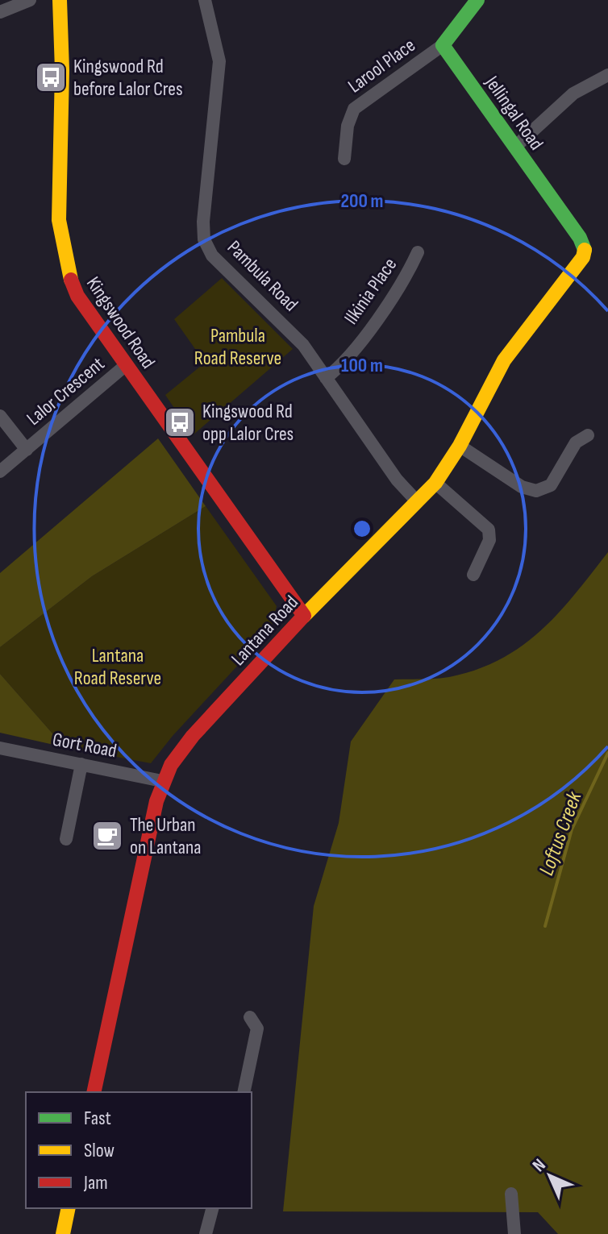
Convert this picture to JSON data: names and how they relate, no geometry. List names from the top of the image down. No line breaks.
{"streets":{"street":["Larool Place","Jellingal Road","Pambula Road","Ilkinia Place","Kingswood Road","Lalor Crescent","Lantana Road","Gort Road"]},"crossings":[["Larool Place","Jellingal Road"],["Jellingal Road","Lantana Road"],["Pambula Road","Ilkinia Place"],["Pambula Road","Lantana Road"],["Kingswood Road","Lalor Crescent"],["Kingswood Road","Lantana Road"],["Lantana Road","Gort Road"]],"water":["Loftus Creek"],"parks":["Pambula Road Reserve","Lantana Road Reserve"],"places":{"bus stop":["Kingswood Rd before Lalor Cres","Kingswood Rd opp Lalor Cres"],"cafe":["The Urban on Lantana"]},"legend":["Fast","Slow","Jam"],"north":"top left","rings":["200 m","100 m"]}
